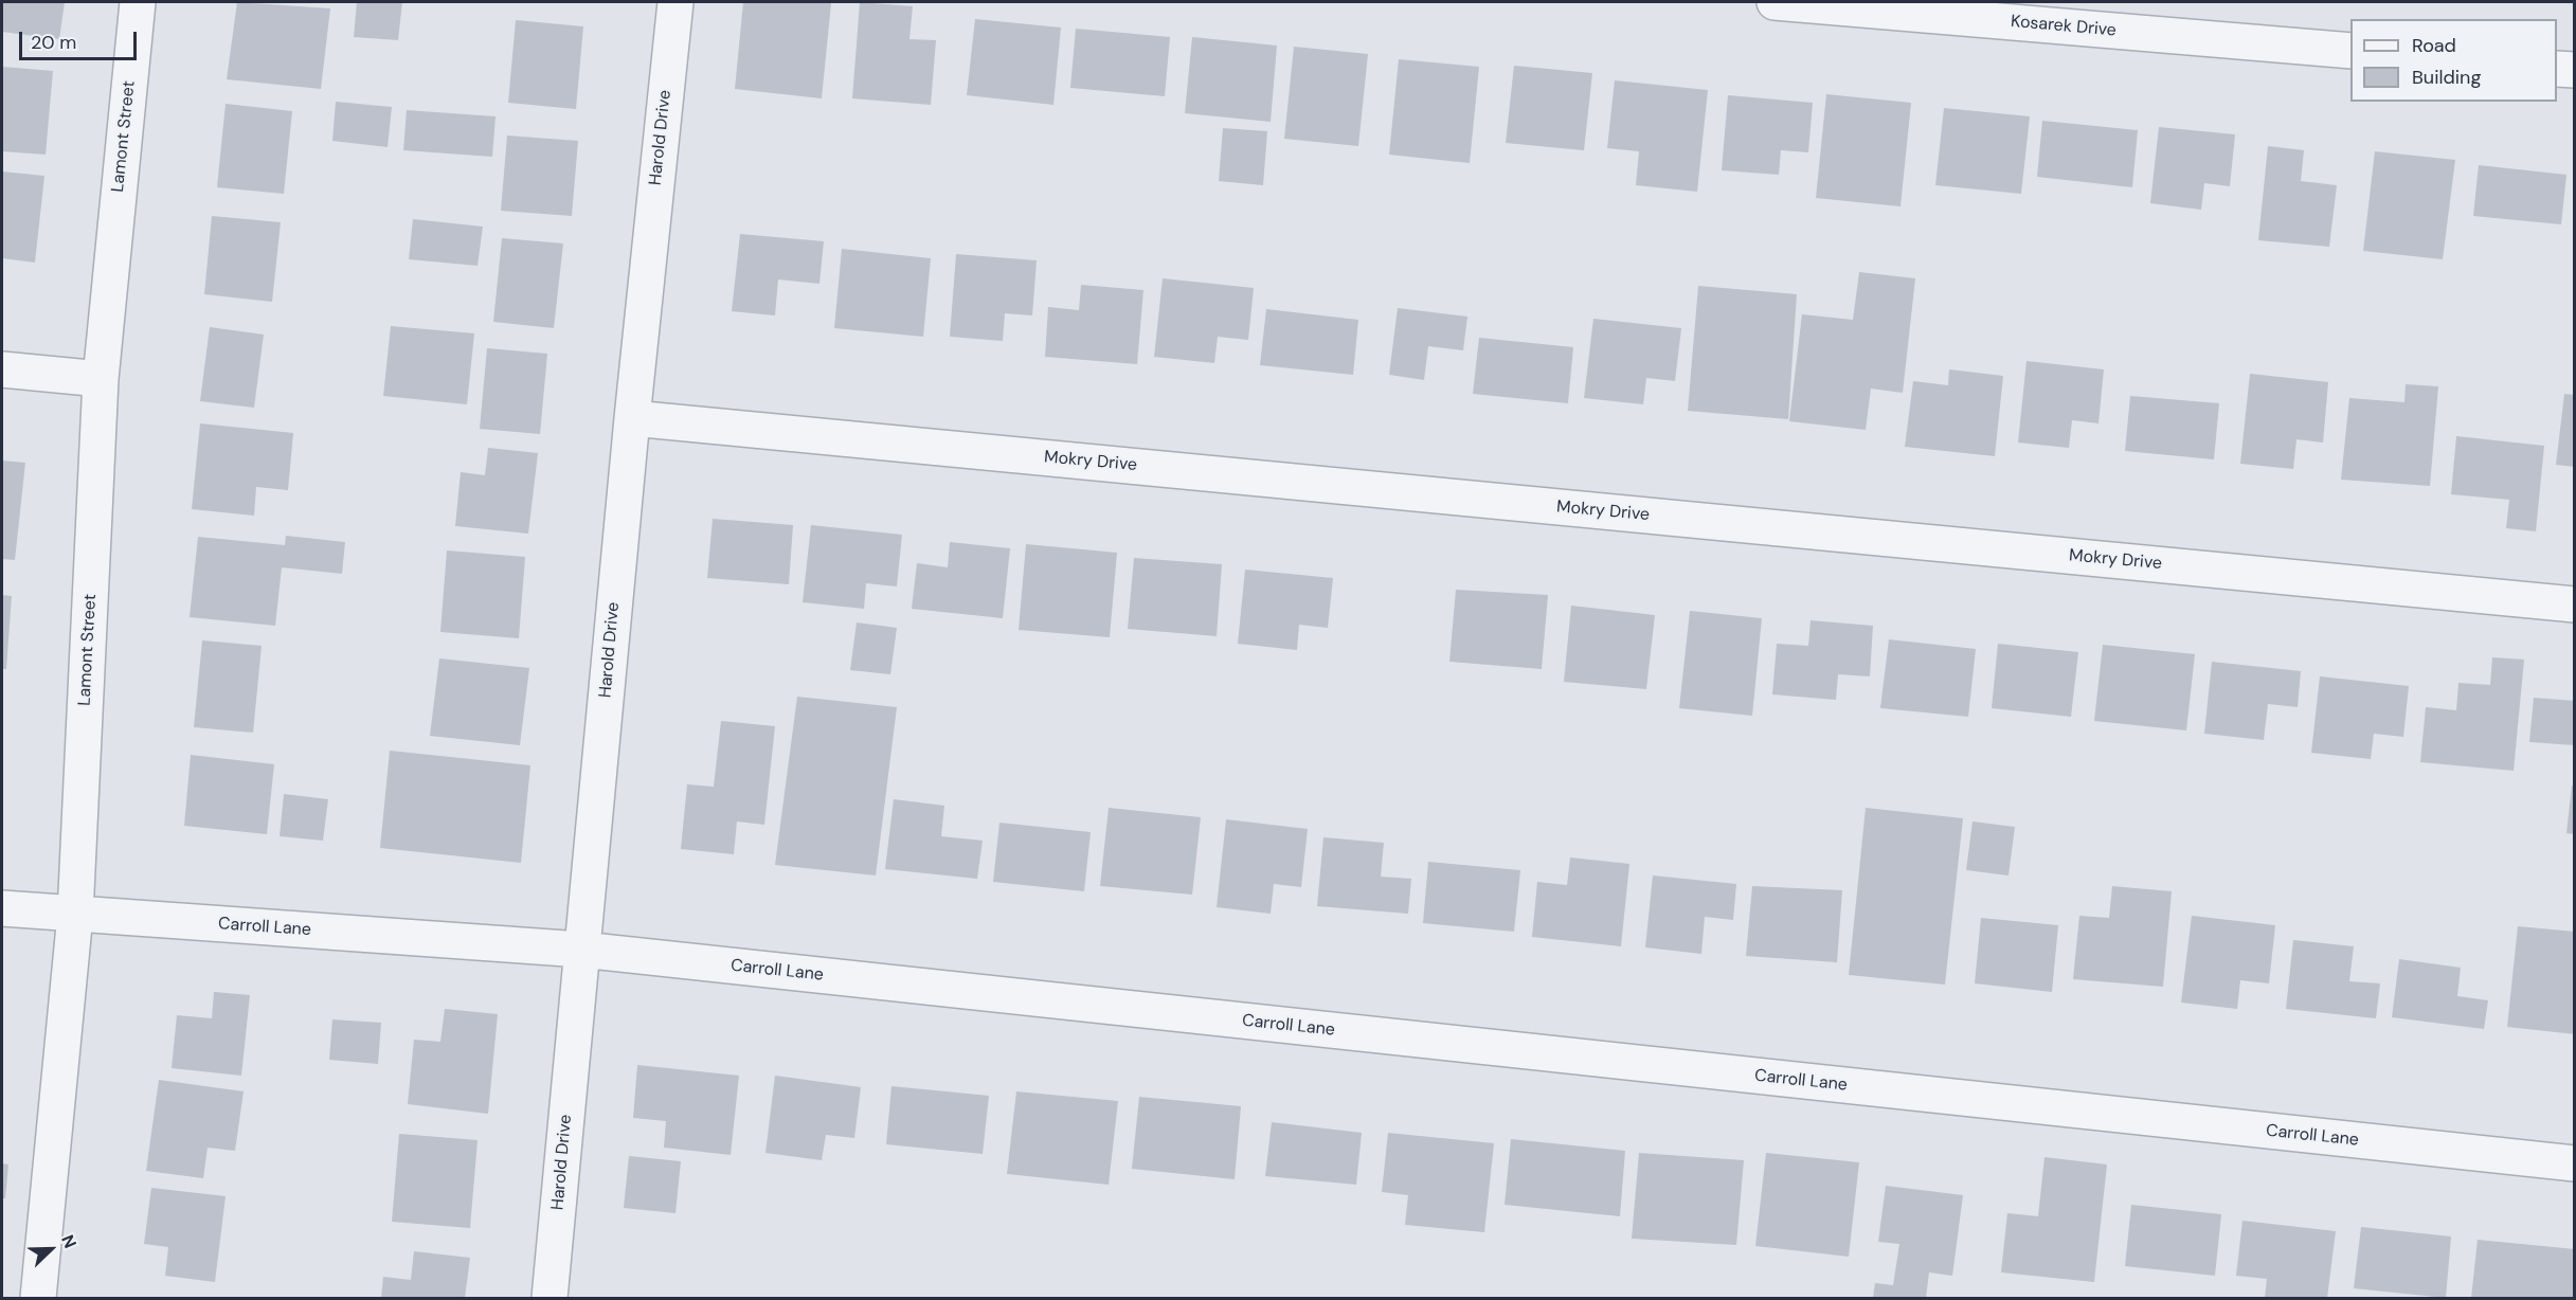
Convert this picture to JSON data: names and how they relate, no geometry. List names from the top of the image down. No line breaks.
{"streets":{"street":["Kosarek Drive","Lamont Street","Harold Drive","Mokry Drive","Carroll Lane"]},"crossings":[["Lamont Street","Carroll Lane"],["Harold Drive","Mokry Drive"],["Harold Drive","Carroll Lane"]],"legend":["Road","Building"],"scale_bar":"20 m","north":"top right"}
